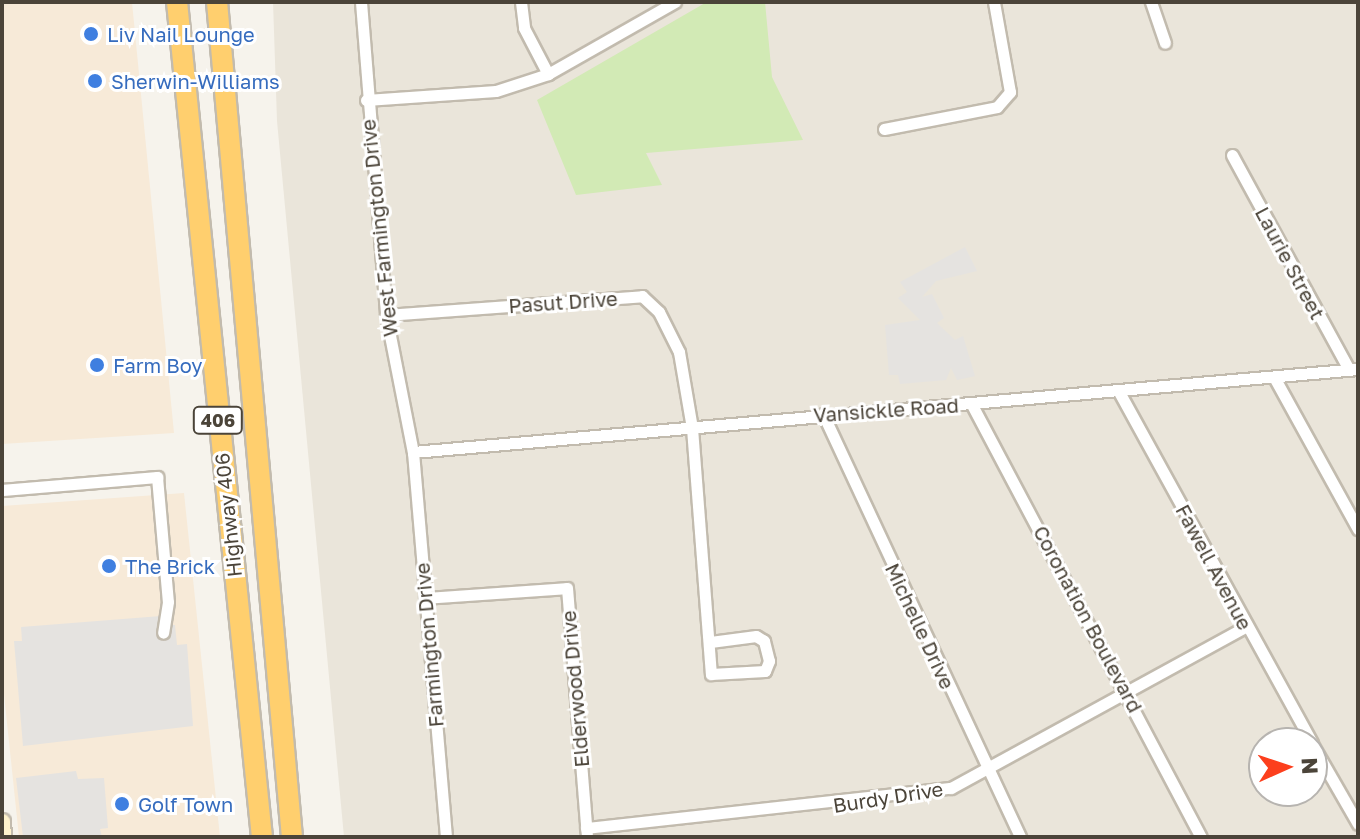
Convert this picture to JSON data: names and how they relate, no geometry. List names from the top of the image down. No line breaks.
{"streets":{"highway":["406","Highway 406"],"street":["West Farmington Drive","Laurie Street","Pasut Drive","Vansickle Road","Fawell Avenue","Coronation Boulevard","Michelle Drive","Farmington Drive","Elderwood Drive","Burdy Drive"]},"crossings":[["West Farmington Drive","Pasut Drive"],["West Farmington Drive","Vansickle Road"],["West Farmington Drive","Farmington Drive"],["Laurie Street","Vansickle Road"],["Pasut Drive","Vansickle Road"],["Vansickle Road","Fawell Avenue"],["Vansickle Road","Coronation Boulevard"],["Vansickle Road","Michelle Drive"],["Vansickle Road","Farmington Drive"],["Fawell Avenue","Burdy Drive"],["Coronation Boulevard","Burdy Drive"],["Michelle Drive","Burdy Drive"],["Farmington Drive","Elderwood Drive"],["Elderwood Drive","Burdy Drive"]],"places":["Liv Nail Lounge","Sherwin-Williams","Farm Boy","The Brick","Golf Town"],"north":"right"}
